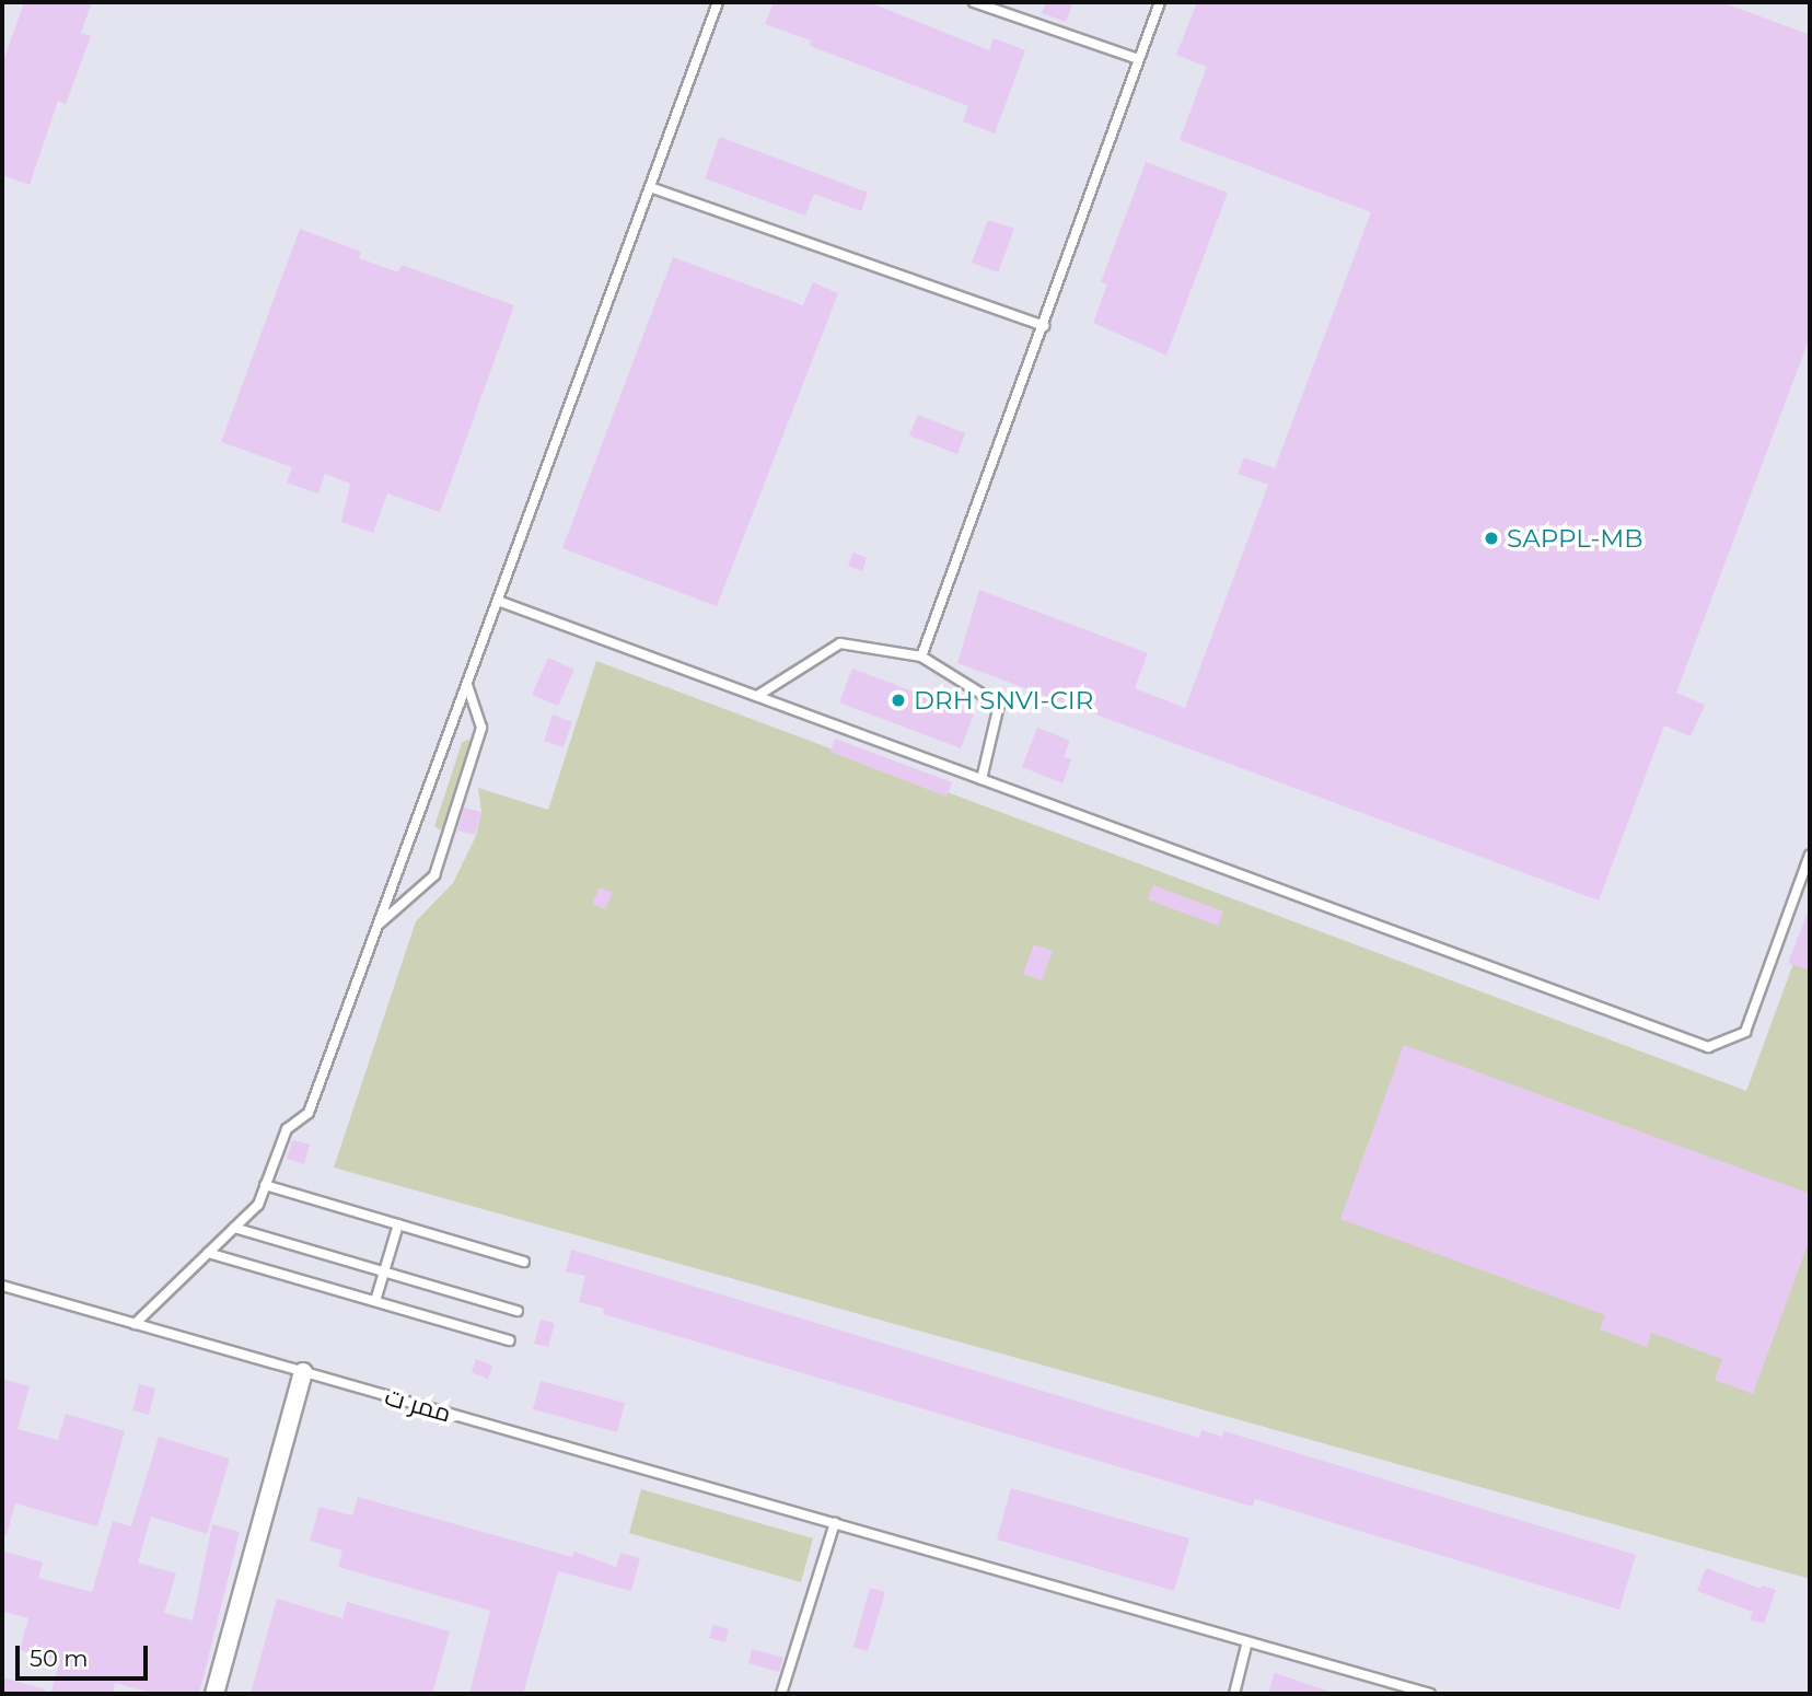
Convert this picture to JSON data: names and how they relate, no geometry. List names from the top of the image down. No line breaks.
{"streets":{"lane":["ممر ت"]},"places":["SAPPL-MB","DRH SNVI-CIR"],"scale_bar":"50 m"}
